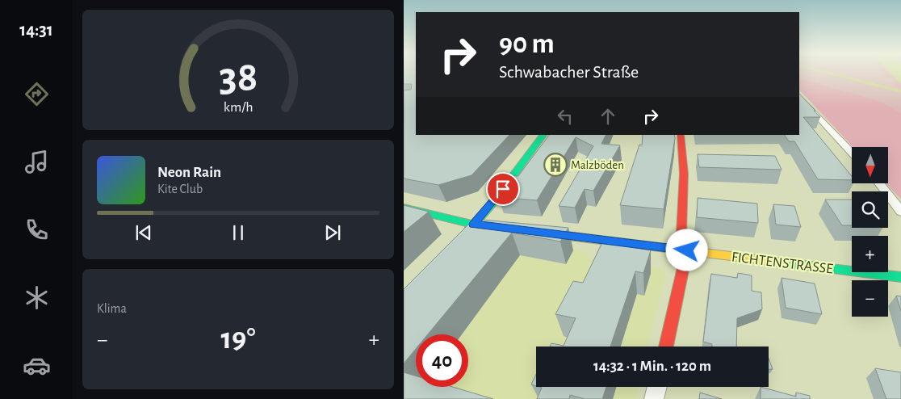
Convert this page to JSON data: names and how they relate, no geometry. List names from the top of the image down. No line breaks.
{"streets":{"street":["FICHTENSTRASSE"]},"places":{"building":["Malzböden"]},"north":"bottom","page":{"tabs":"14:31","turn":["90 m","Schwabacher Straße"],"map_buttons":["+","−"],"song":["Neon Rain","Kite Club"],"tile":"Klima","heat":["−","19°","+"],"limit":"40","trip":"14:32 · 1 Min. · 120 m","gauge":["38","km/h"]}}
